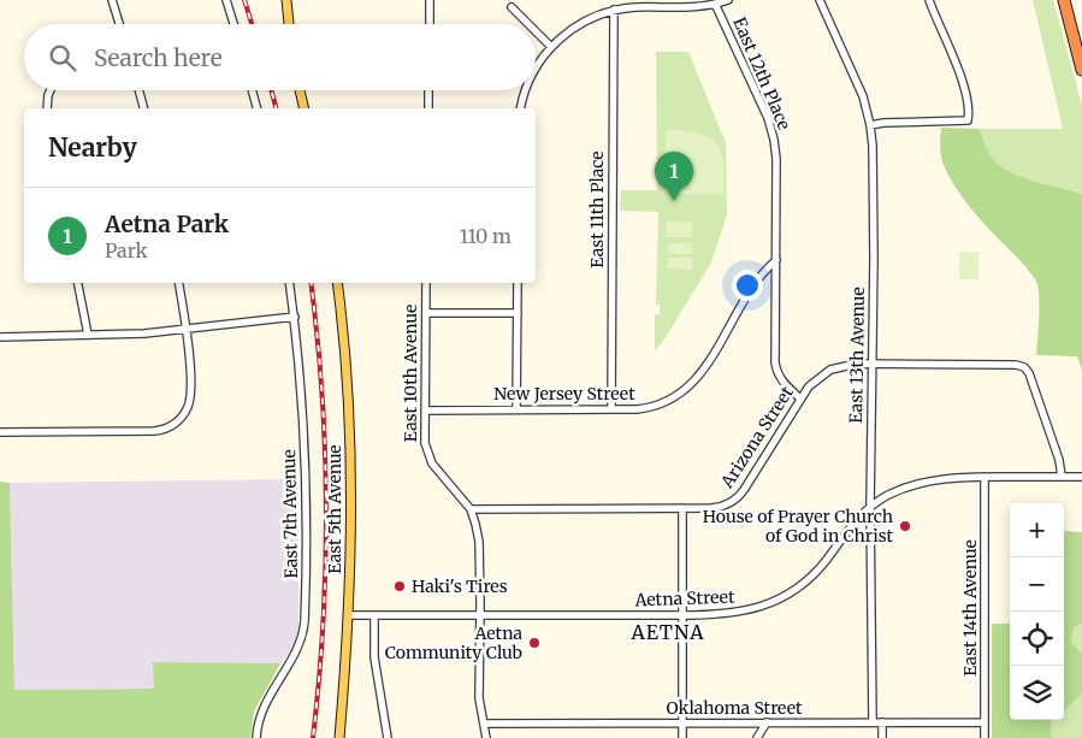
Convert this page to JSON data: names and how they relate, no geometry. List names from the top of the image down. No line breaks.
{"streets":{"main road":["East 5th Avenue"],"street":["East 12th Place","East 11th Place","East 13th Avenue","East 10th Avenue","New Jersey Street","Arizona Street","East 7th Avenue","Aetna Street","East 14th Avenue","Oklahoma Street"]},"crossings":[["East 12th Place","New Jersey Street"],["East 12th Place","Arizona Street"],["East 11th Place","New Jersey Street"],["East 13th Avenue","Arizona Street"],["East 13th Avenue","Aetna Street"],["East 13th Avenue","Oklahoma Street"],["East 10th Avenue","New Jersey Street"],["East 10th Avenue","Arizona Street"],["East 10th Avenue","Aetna Street"],["East 10th Avenue","Oklahoma Street"],["Arizona Street","Aetna Street"],["East 5th Avenue","Aetna Street"],["Aetna Street","East 14th Avenue"],["East 14th Avenue","Oklahoma Street"]],"districts":["AETNA"],"places":["House of Prayer Church of God in Christ","Haki's Tires","Aetna Community Club"],"page":{"search":"Search here","heading":"Nearby","pins":"1","list":[{"mark":"1","name":"Aetna Park","note":"Park","value":"110 m"}],"map_buttons":["+","−"]}}
